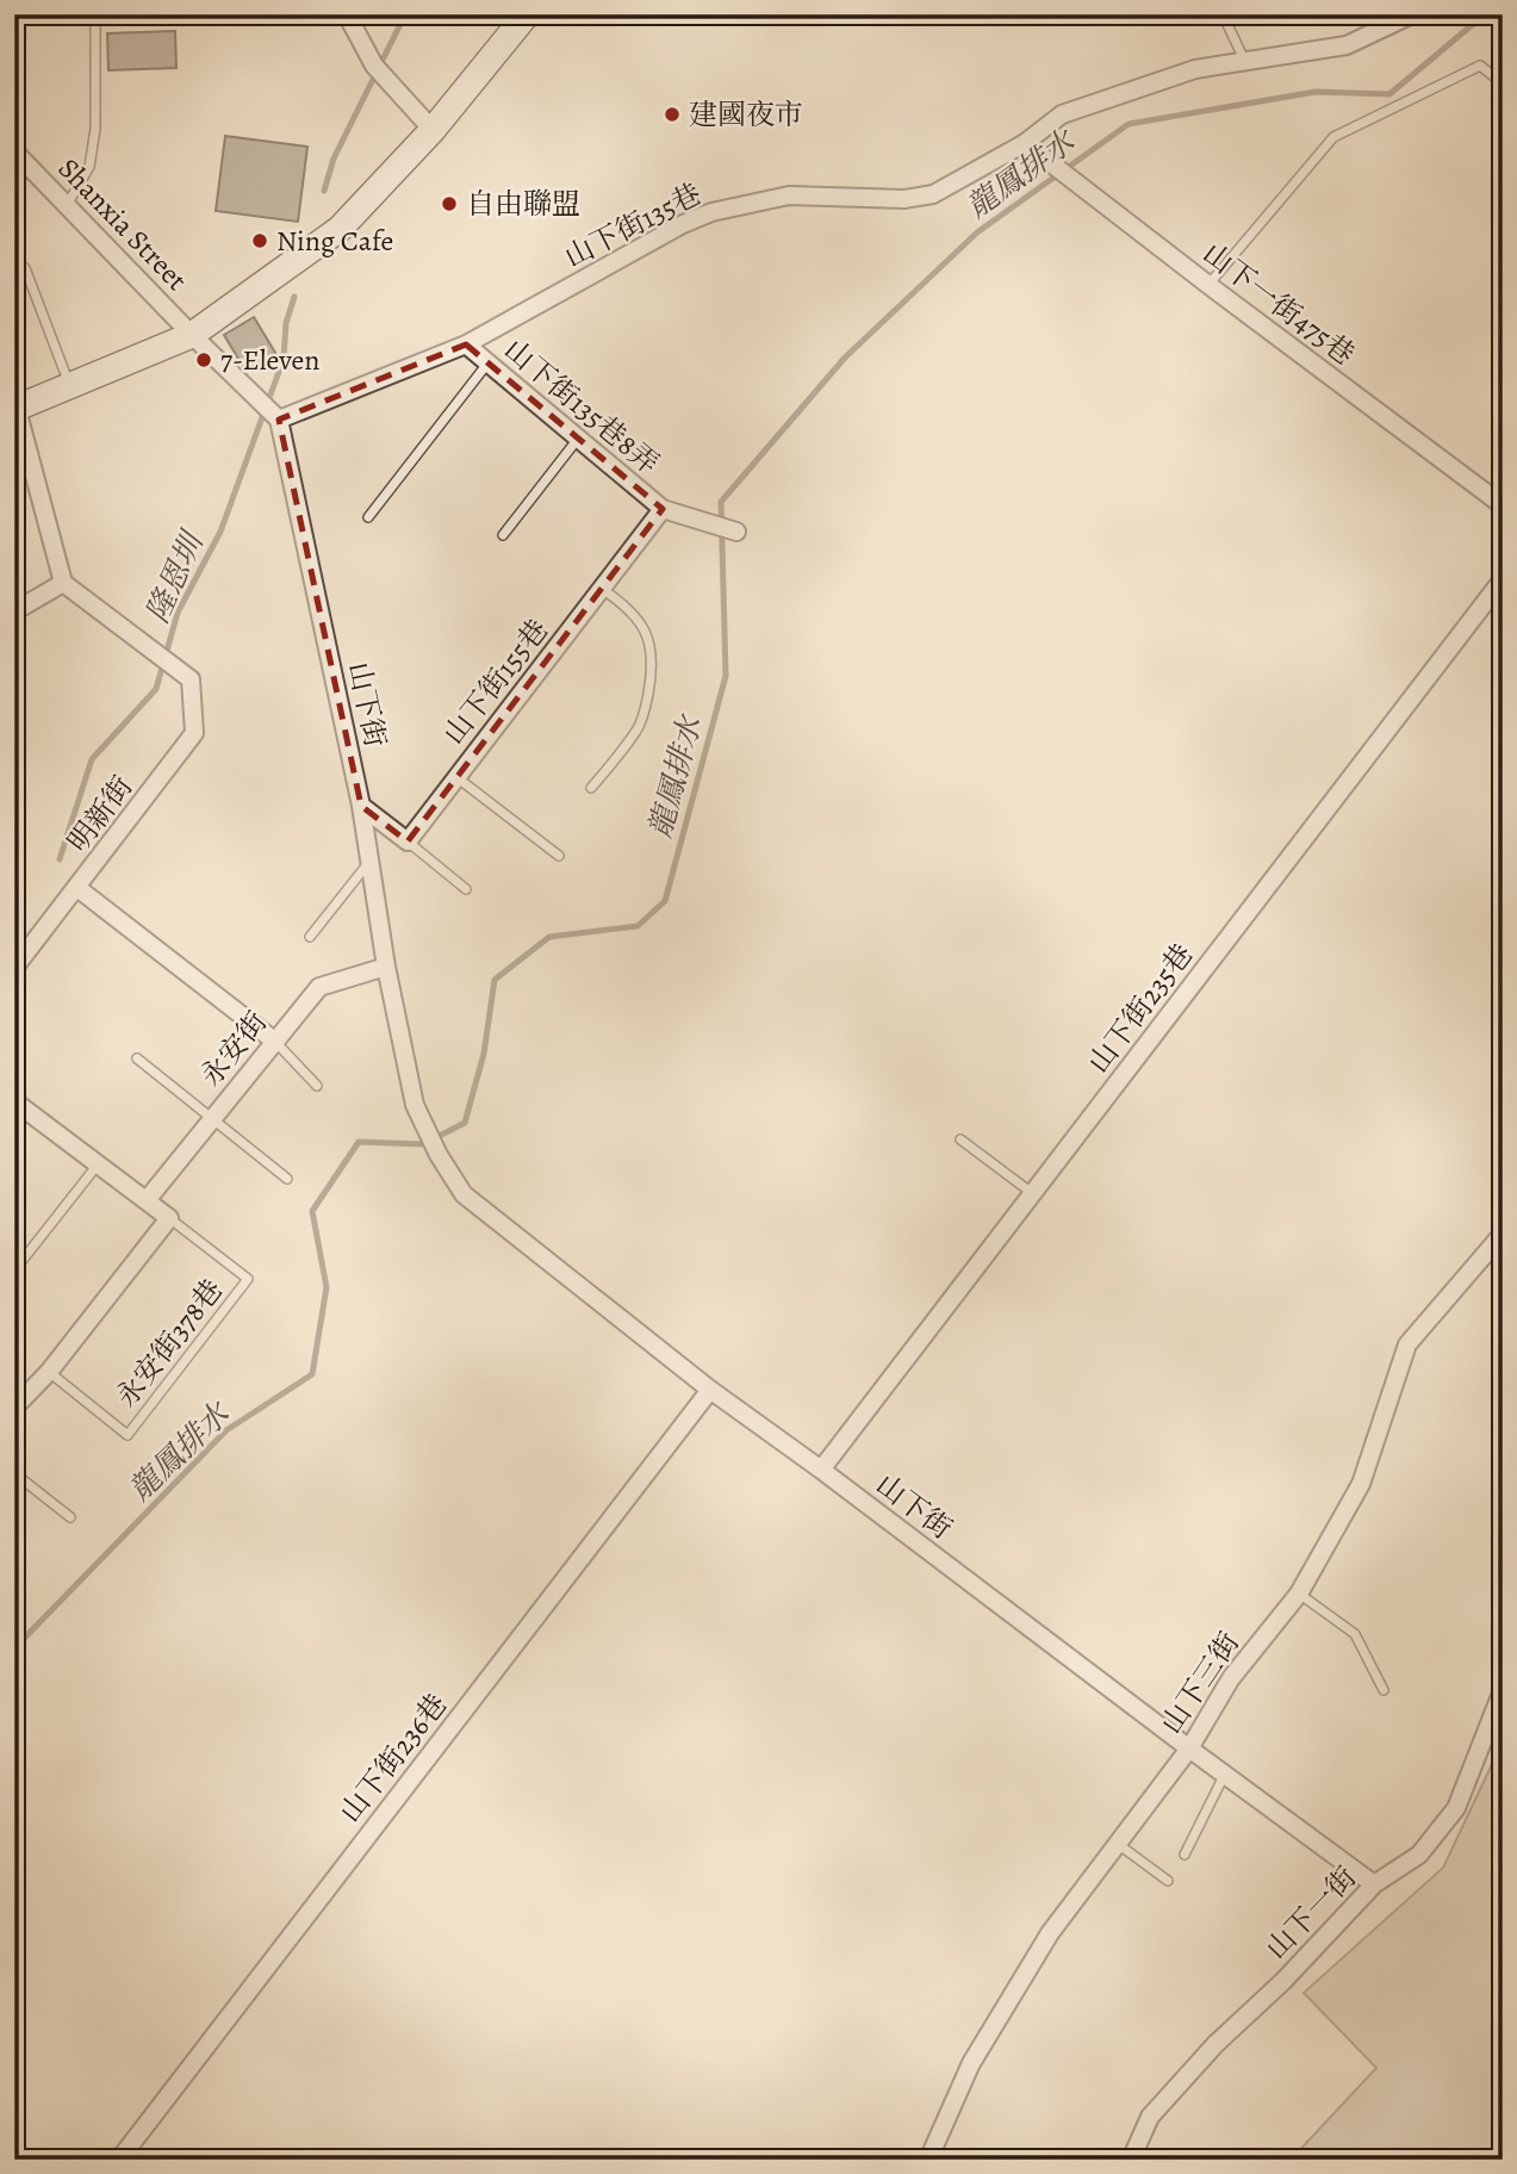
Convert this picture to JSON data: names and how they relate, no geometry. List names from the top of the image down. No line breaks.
{"streets":{"street":["Shanxia Street","山下街135巷","山下一街475巷","山下街135巷8弄","山下街155巷","山下街","明新街","山下街235巷","永安街","山下三街","山下街236巷","山下一街"],"lane":["永安街378巷"]},"crossings":[["山下街135巷","山下一街475巷"],["山下街135巷","山下街135巷8弄"],["山下街135巷","山下街"],["山下街135巷8弄","山下街155巷"],["山下街","山下街235巷"],["山下街","永安街"],["山下街","山下三街"],["山下街","山下街236巷"],["山下街","山下一街"]],"water":["龍鳳排水","隆恩圳"],"places":["建國夜市","自由聯盟","Ning Cafe","7-Eleven"]}
